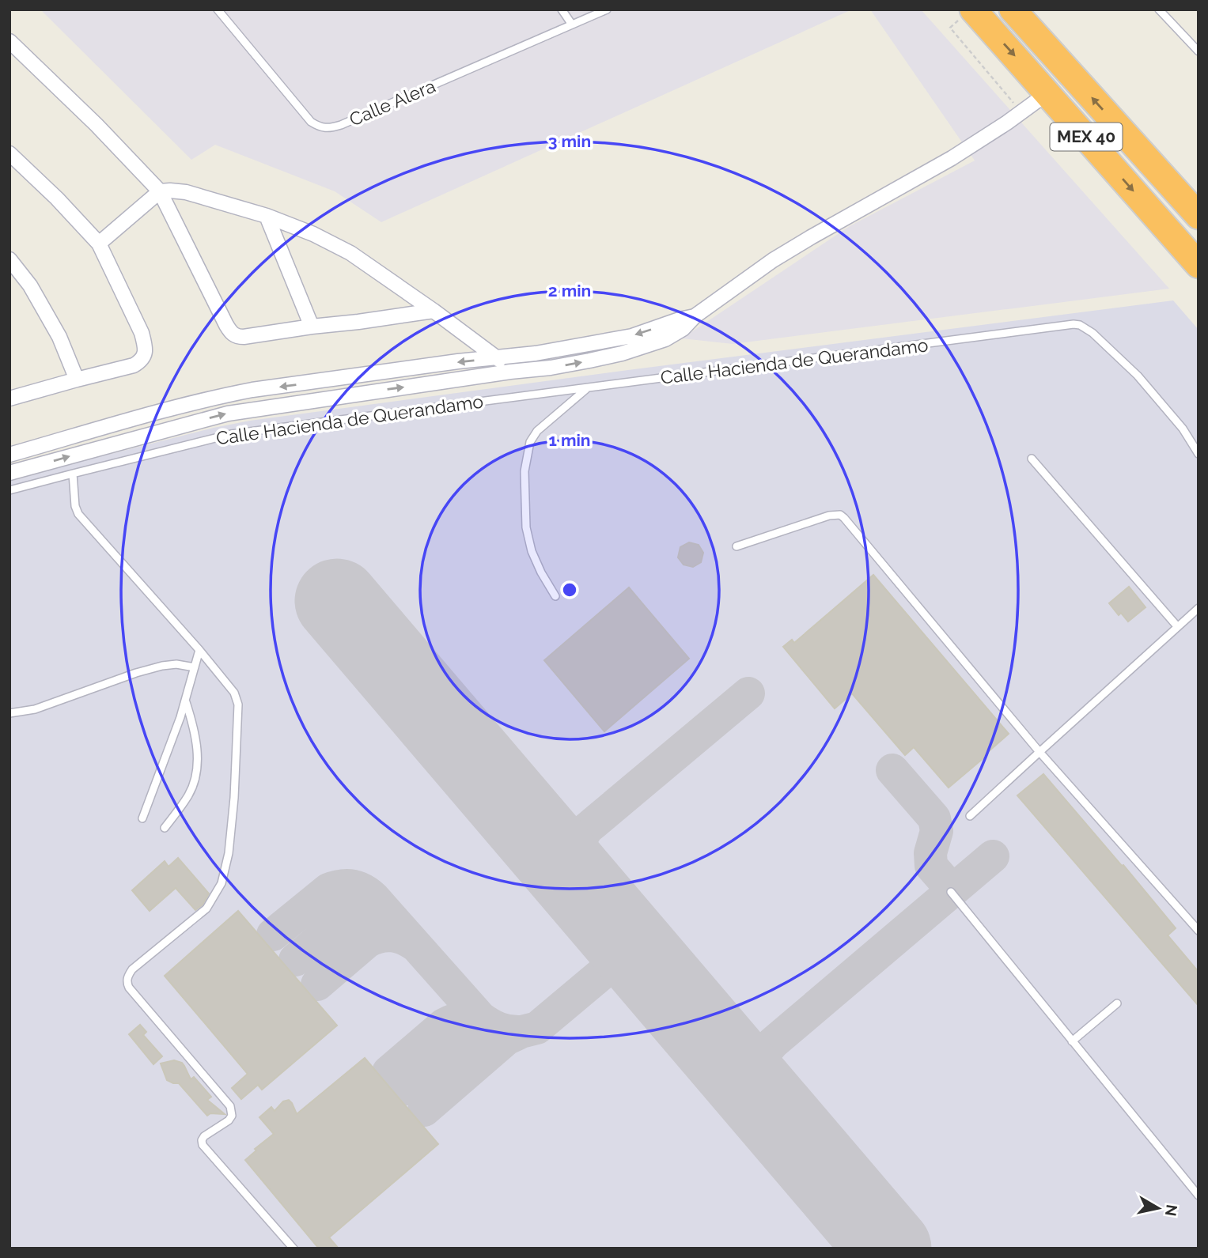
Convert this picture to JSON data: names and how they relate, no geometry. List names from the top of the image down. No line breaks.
{"streets":{"highway":["MEX 40"],"street":["Calle Hacienda de Querandamo"],"lane":["Calle Alera"]},"crossings":[["MEX 40","Calle Hacienda de Querandamo"]],"north":"right","rings":["3 min","2 min","1 min"]}
